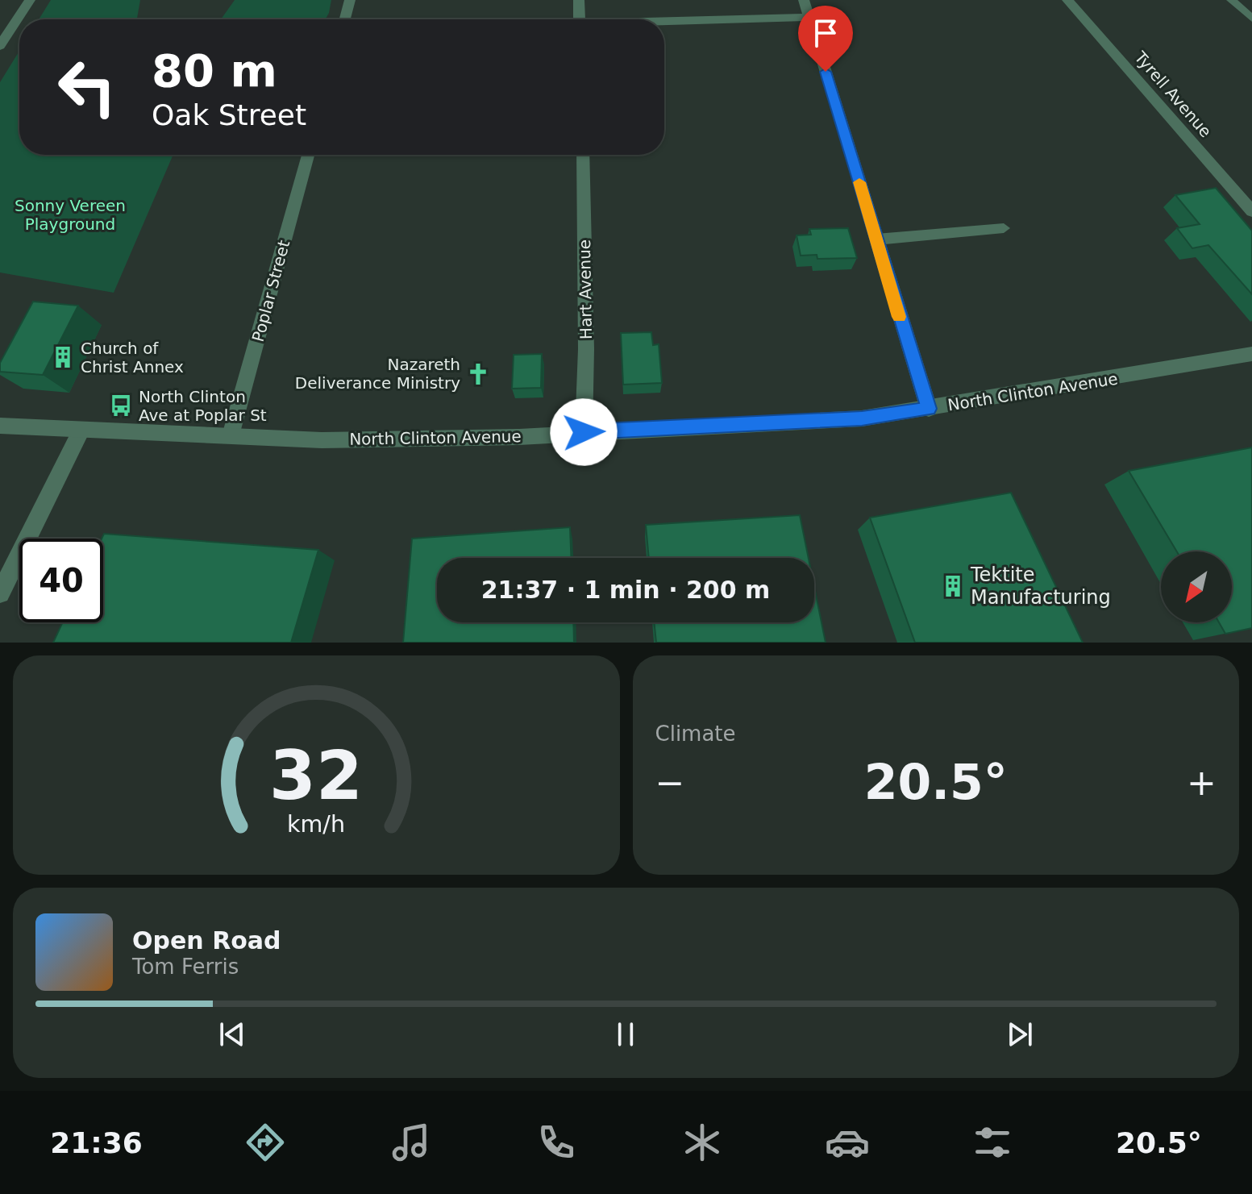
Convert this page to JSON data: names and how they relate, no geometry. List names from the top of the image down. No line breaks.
{"streets":{"street":["Tyrell Avenue","Hart Avenue","Poplar Street","North Clinton Avenue"]},"crossings":[["Hart Avenue","North Clinton Avenue"],["Poplar Street","North Clinton Avenue"]],"parks":["Sonny Vereen Playground"],"places":{"building":["Church of Christ Annex","Tektite Manufacturing"],"church":["Nazareth Deliverance Ministry"],"bus stop":["North Clinton Ave at Poplar St"]},"north":"bottom left","page":{"turn":["80 m","Oak Street"],"limit":"40","trip":"21:37 · 1 min · 200 m","tile":"Climate","heat":["−","20.5°","+"],"song":["Open Road","Tom Ferris"],"tabs":["21:36","20.5°"],"gauge":["32","km/h"]}}
